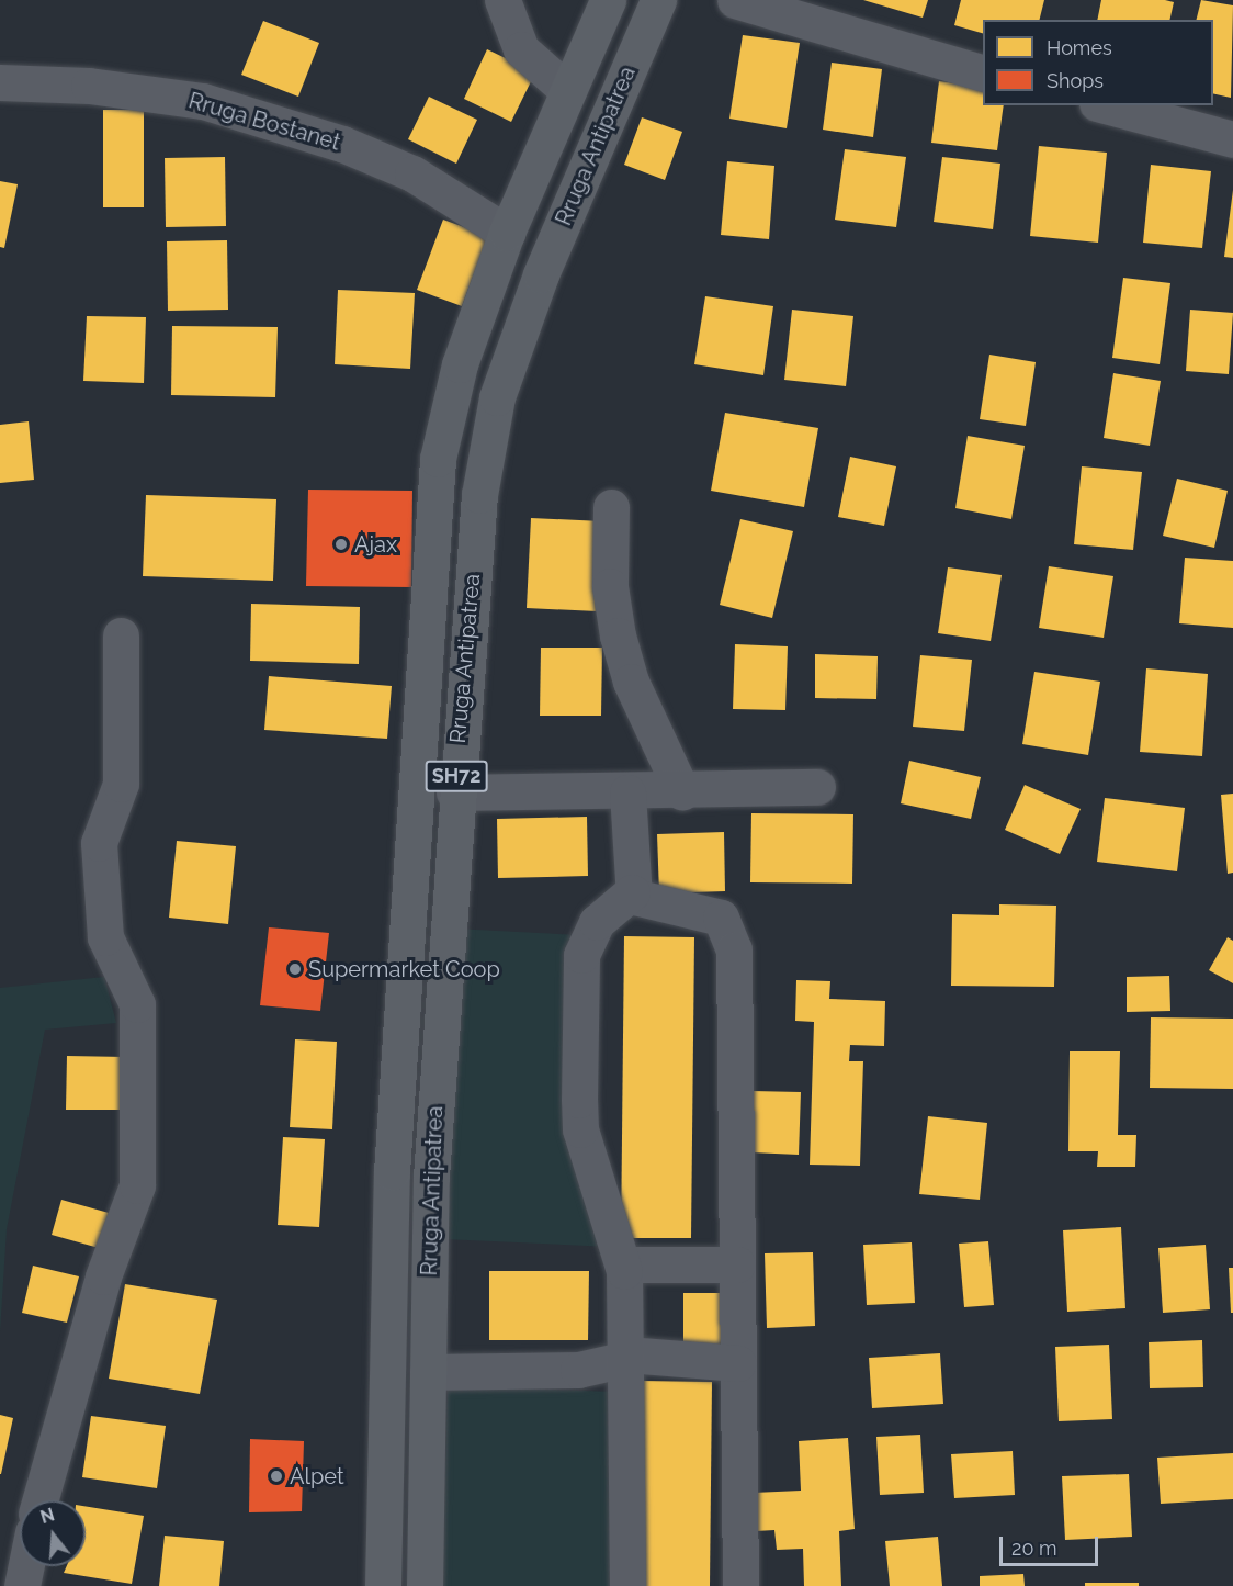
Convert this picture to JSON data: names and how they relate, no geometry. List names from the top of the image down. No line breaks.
{"streets":{"main road":["Rruga Antipatrea","SH72"],"street":["Rruga Bostanet"]},"crossings":[["Rruga Bostanet","Rruga Antipatrea"]],"places":["Ajax","Supermarket Coop","Alpet"],"legend":["Homes","Shops"],"scale_bar":"20 m","north":"top"}
